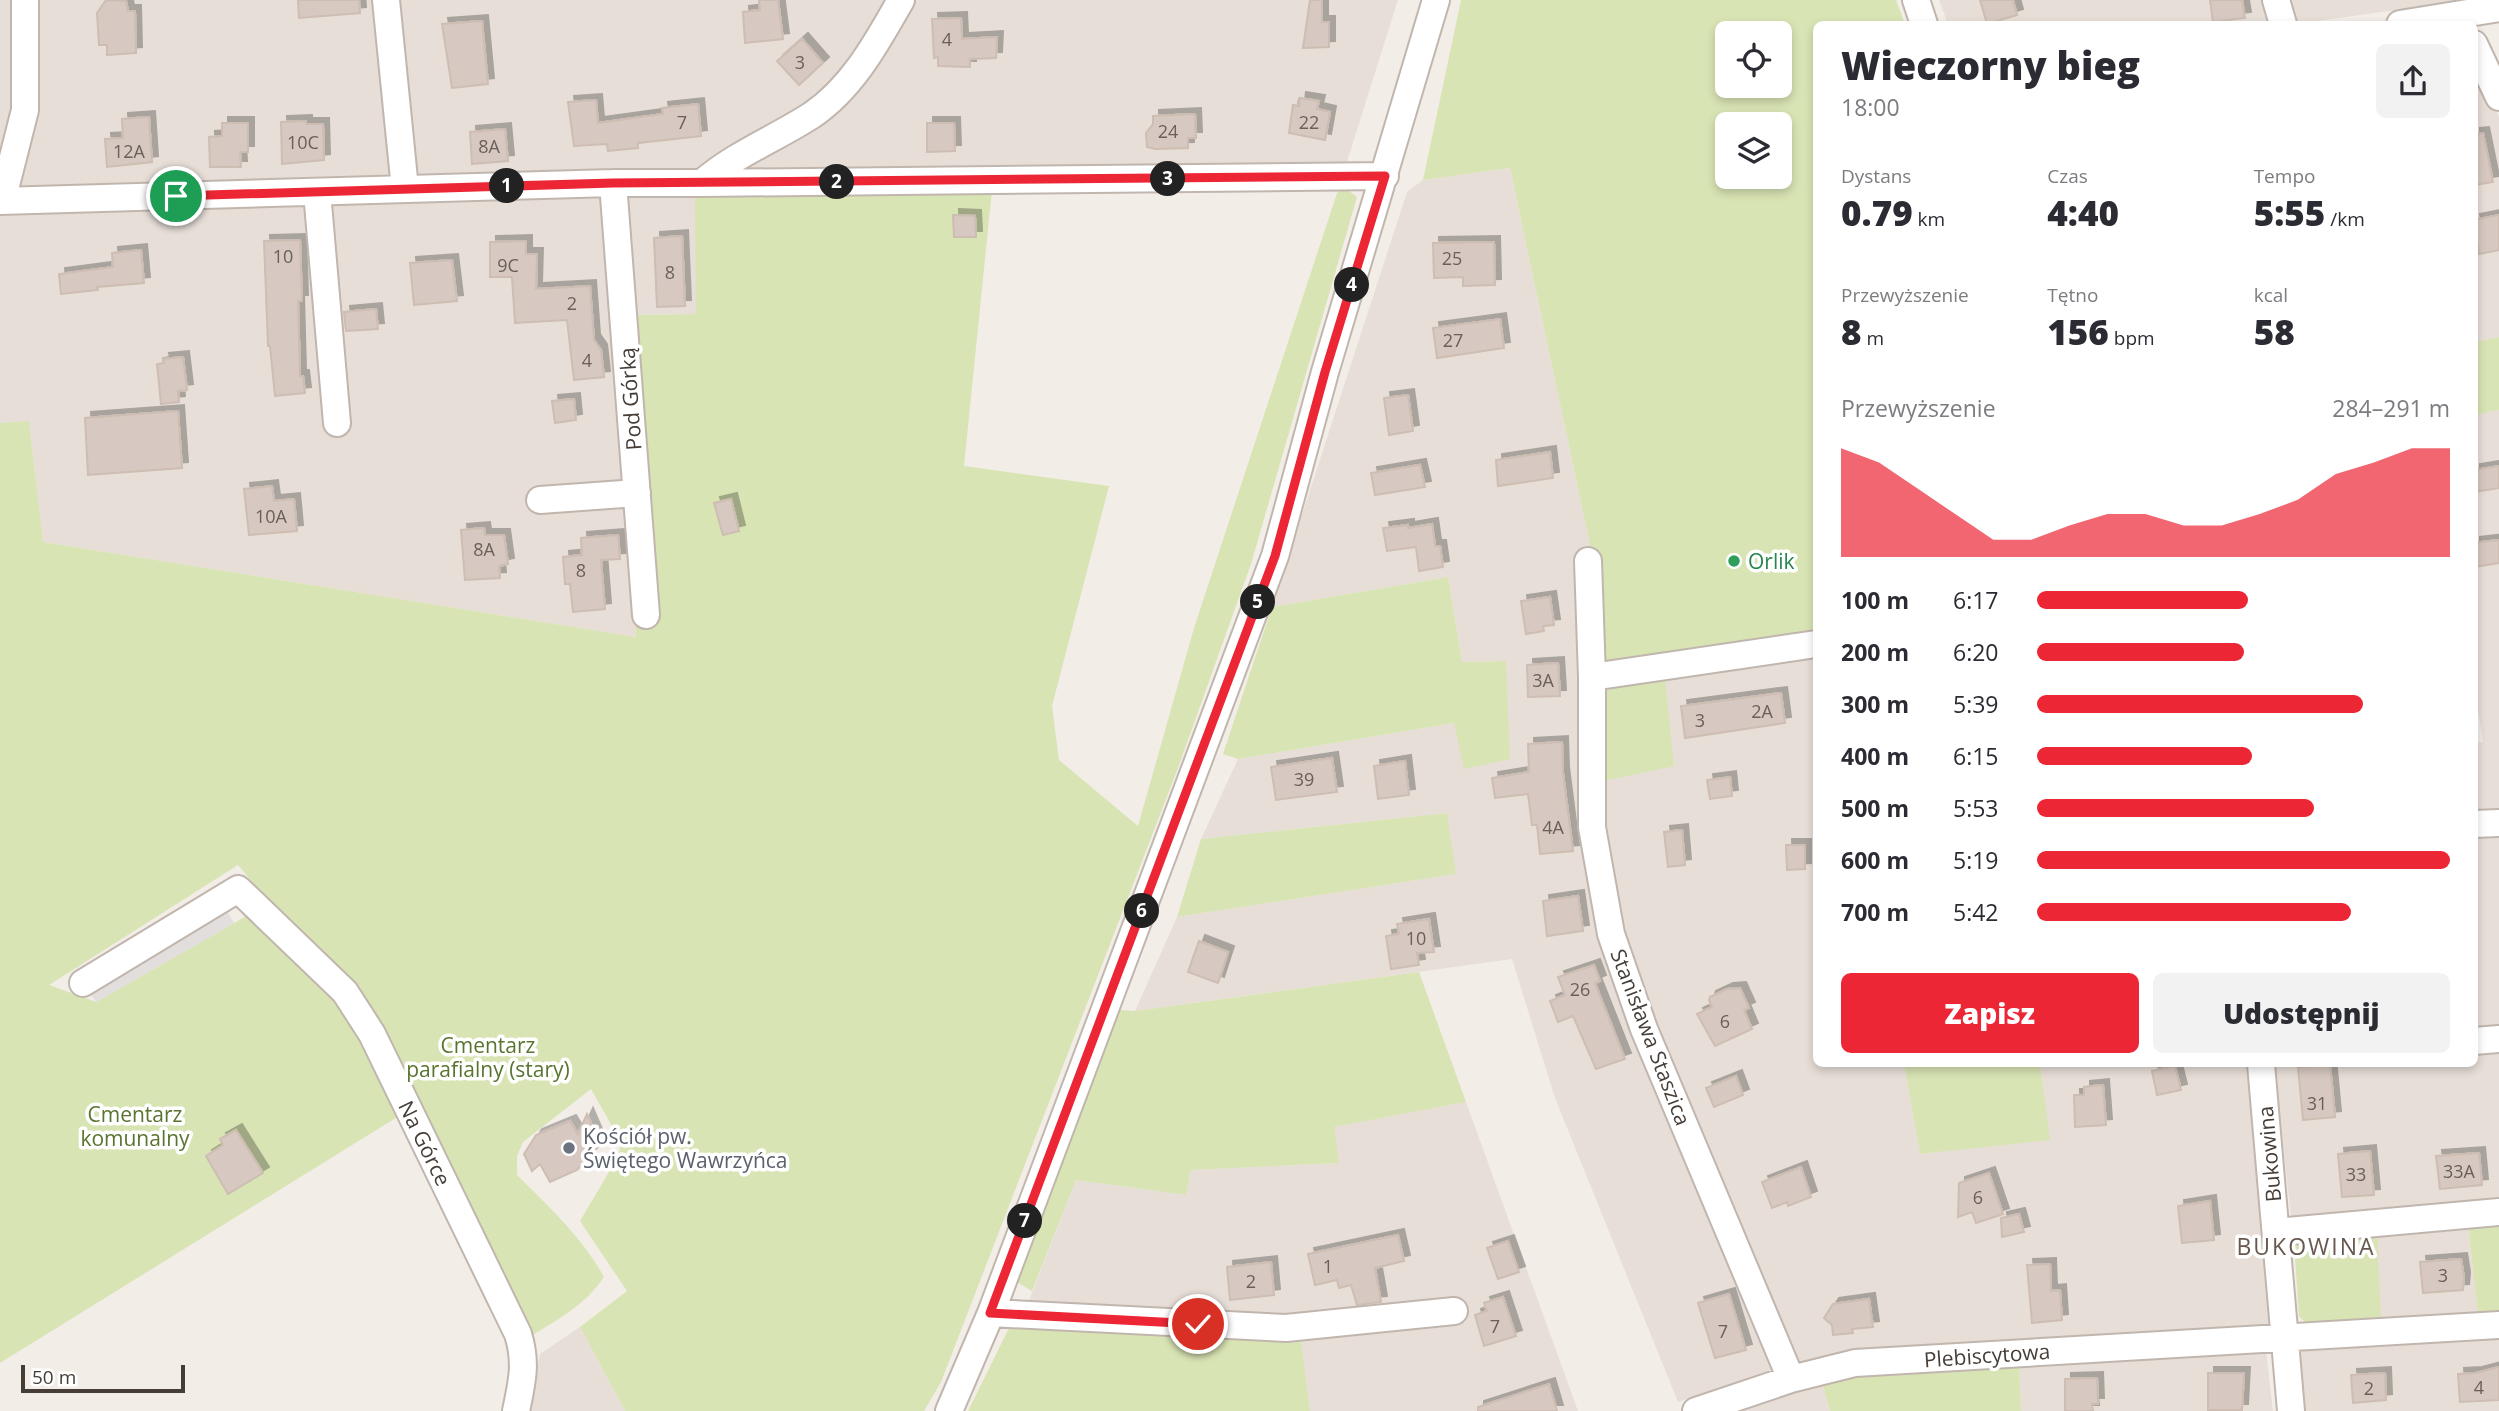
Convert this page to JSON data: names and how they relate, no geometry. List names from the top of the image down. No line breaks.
{"streets":{"street":["Pod Górką","Stanisława Staszica","Na Górce","Bukowina","Plebiscytowa"]},"crossings":[["Stanisława Staszica","Plebiscytowa"],["Bukowina","Plebiscytowa"]],"districts":["BUKOWINA"],"parks":["Cmentarz parafialny (stary)","Cmentarz komunalny"],"places":["Orlik","Kościół pw. Świętego Wawrzyńca"],"house_numbers":["4","3","7","22","24","10C","8A","12A","10","25","9C","8","2","27","4","10A","8A","8","3A","2A","3","39","4A","10","26","6","31","33A","33","6","1","3","2","7","7","4","2"],"scale_bar":"50 m","page":{"heading":["Wieczorny bieg","18:00"],"stats":[["Dystans","0.79 km"],["Czas","4:40"],["Tempo","5:55 /km"],["Przewyższenie","8 m"],["Tętno","156 bpm"],["kcal","58"]],"pins":["3","2","1","4","5","6","7"],"chart":["Przewyższenie","284–291 m"],"list":[{"name":"100 m","note":"6:17"},{"name":"200 m","note":"6:20"},{"name":"300 m","note":"5:39"},{"name":"400 m","note":"6:15"},{"name":"500 m","note":"5:53"},{"name":"600 m","note":"5:19"},{"name":"700 m","note":"5:42"}],"buttons":["Zapisz","Udostępnij"],"scale":"50 m"}}
